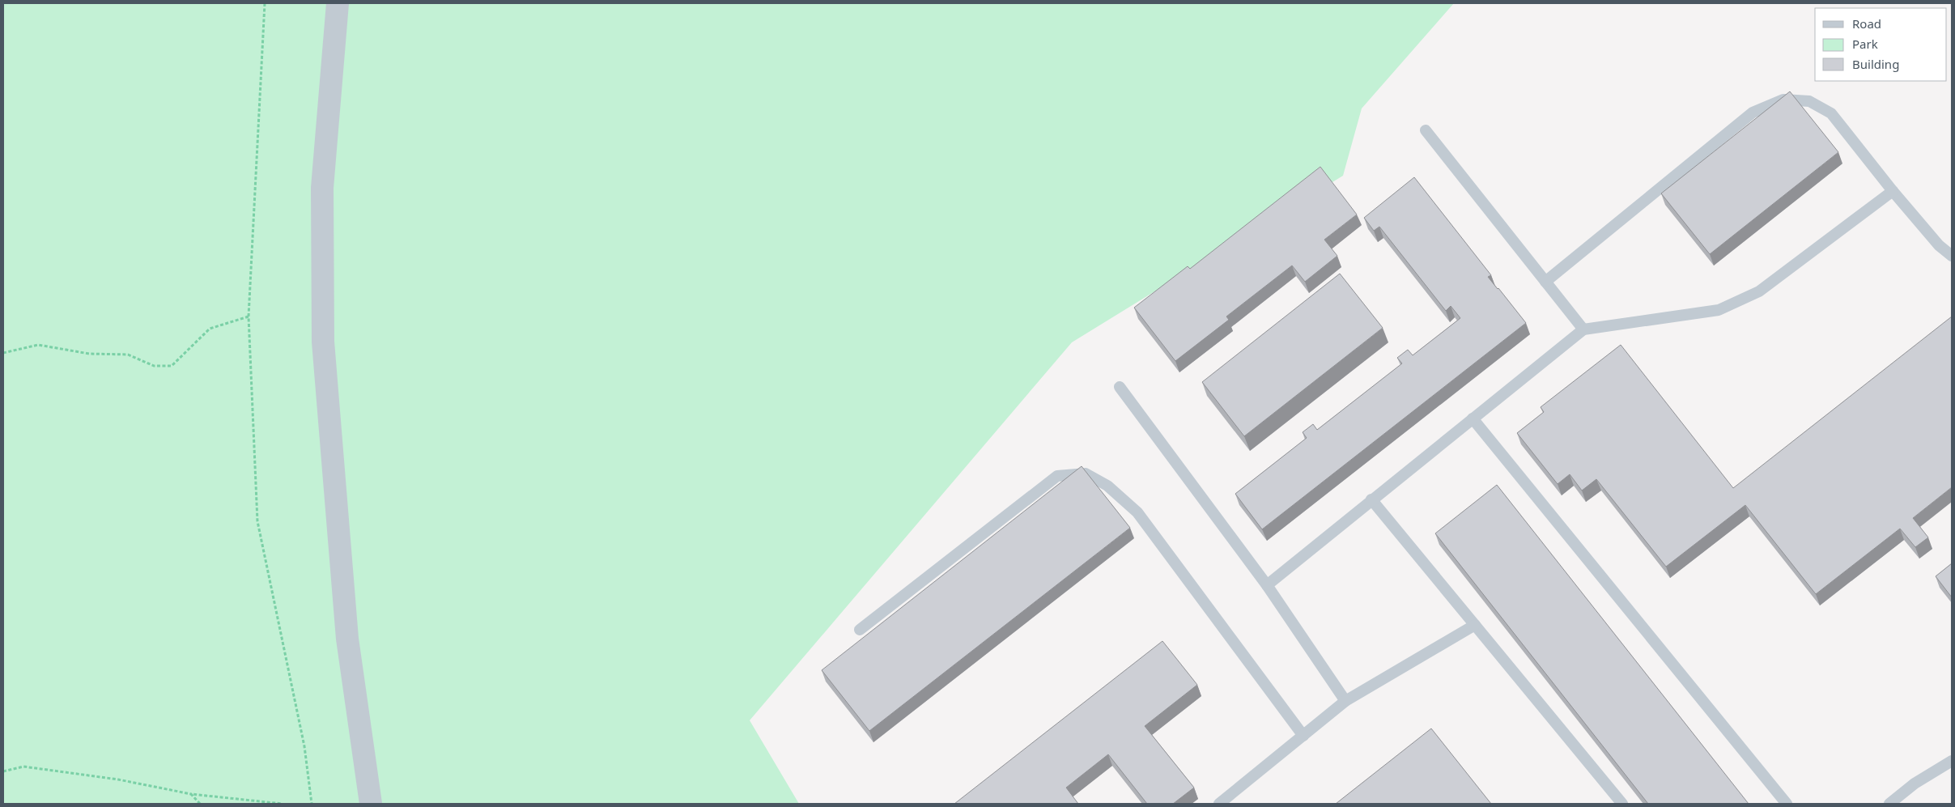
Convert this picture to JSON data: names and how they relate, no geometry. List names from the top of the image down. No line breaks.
{"legend":["Road","Park","Building"]}
